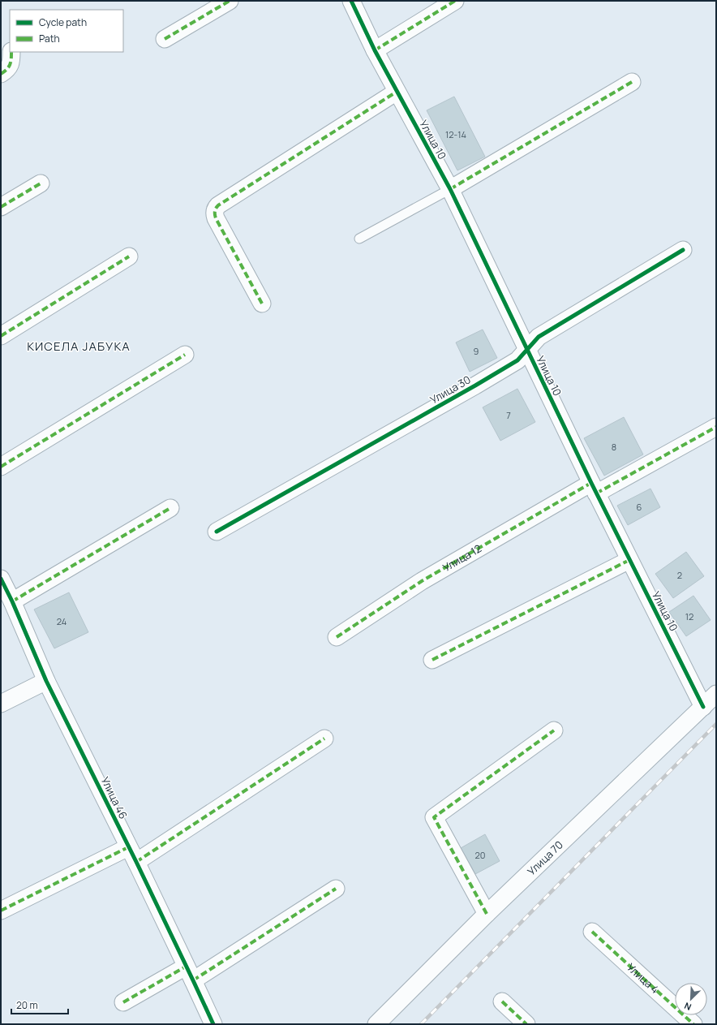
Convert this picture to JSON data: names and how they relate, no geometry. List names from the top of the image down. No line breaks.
{"streets":{"street":["Улица 10","Улица 30","Улица 12","Улица 46","Улица 70","Улица 4"]},"crossings":[["Улица 10","Улица 30"],["Улица 10","Улица 12"],["Улица 10","Улица 70"]],"districts":["КИСЕЛА ЈАБУКА"],"house_numbers":["12-14","9","7","8","6","2","12","24","20"],"legend":["Cycle path","Path"],"scale_bar":"20 m","north":"bottom left"}
